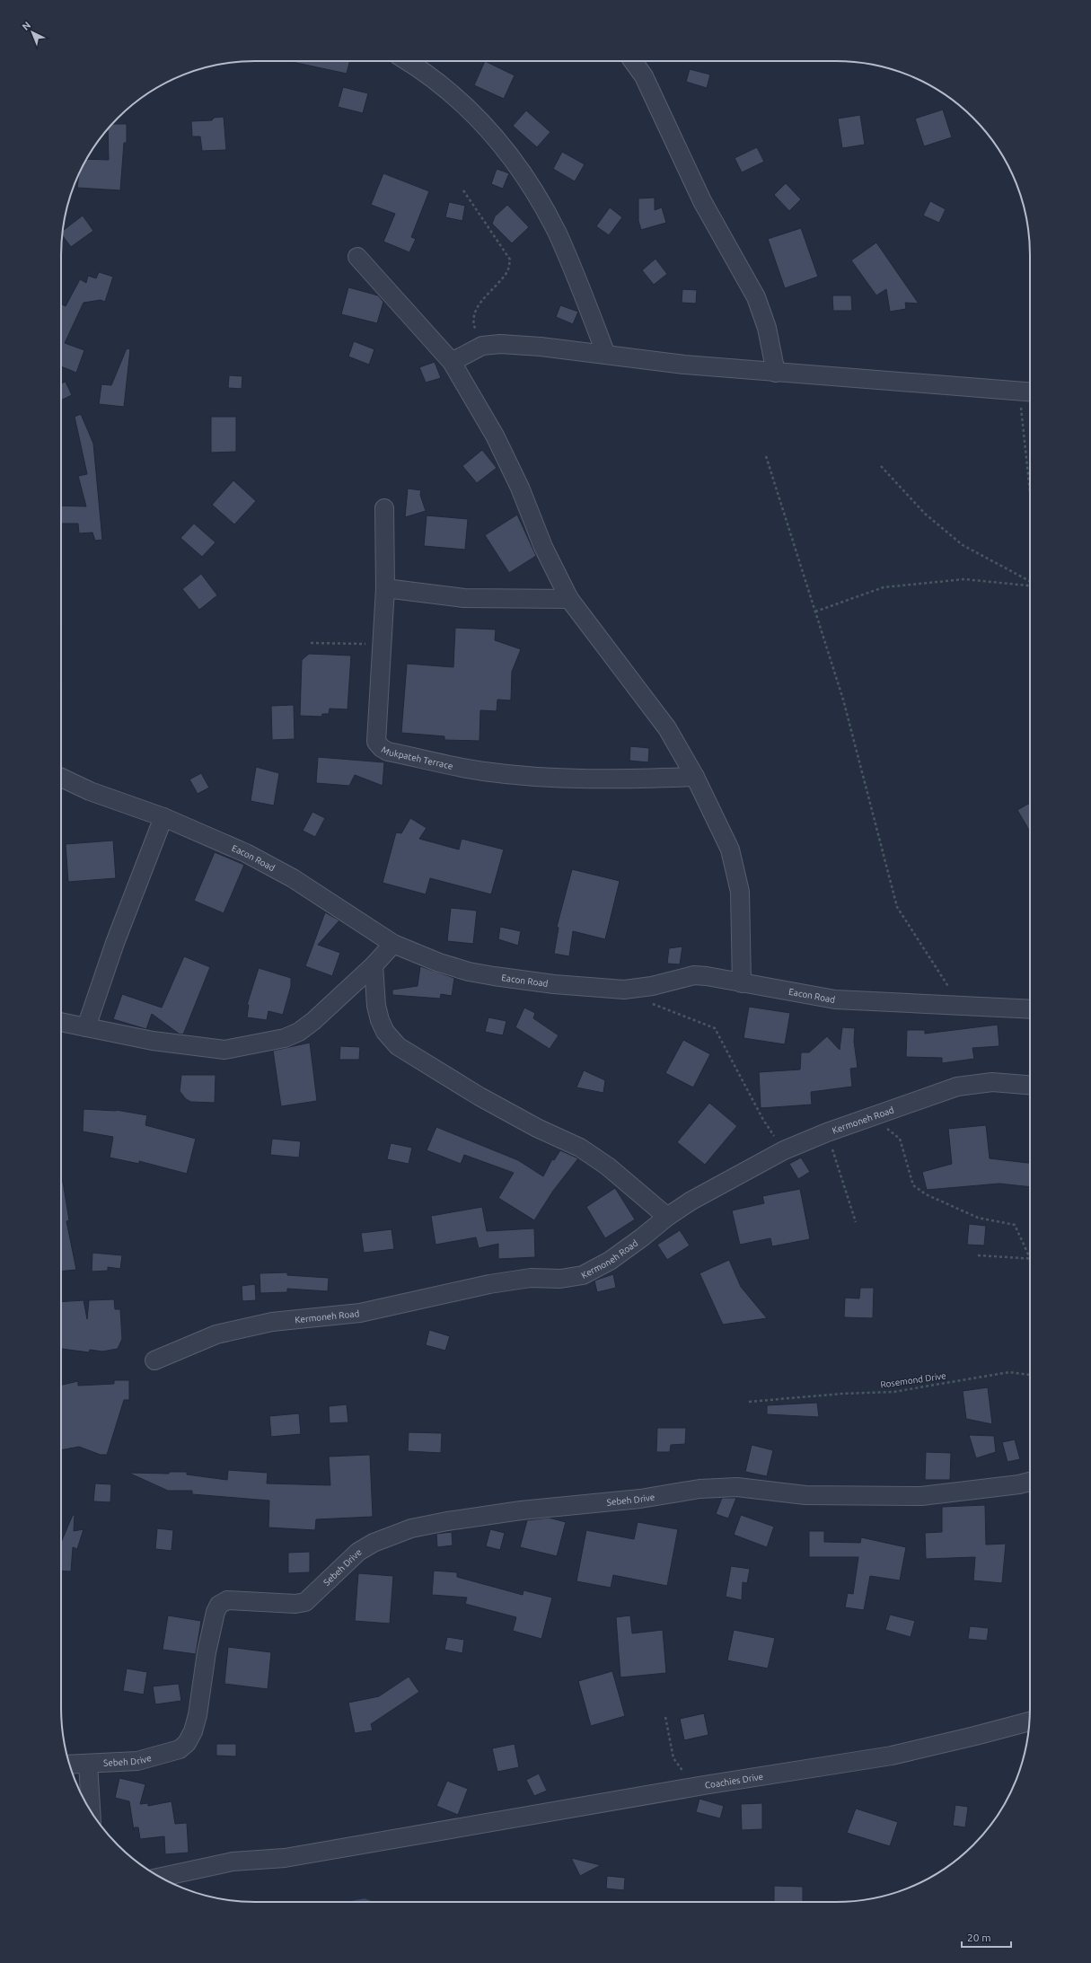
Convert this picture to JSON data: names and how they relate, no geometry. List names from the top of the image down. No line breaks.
{"streets":{"street":["Mukpateh Terrace","Eacon Road","Kermoneh Road","Sebeh Drive","Coachies Drive"],"path":["Rosemond Drive"]},"scale_bar":"20 m","north":"top left"}
